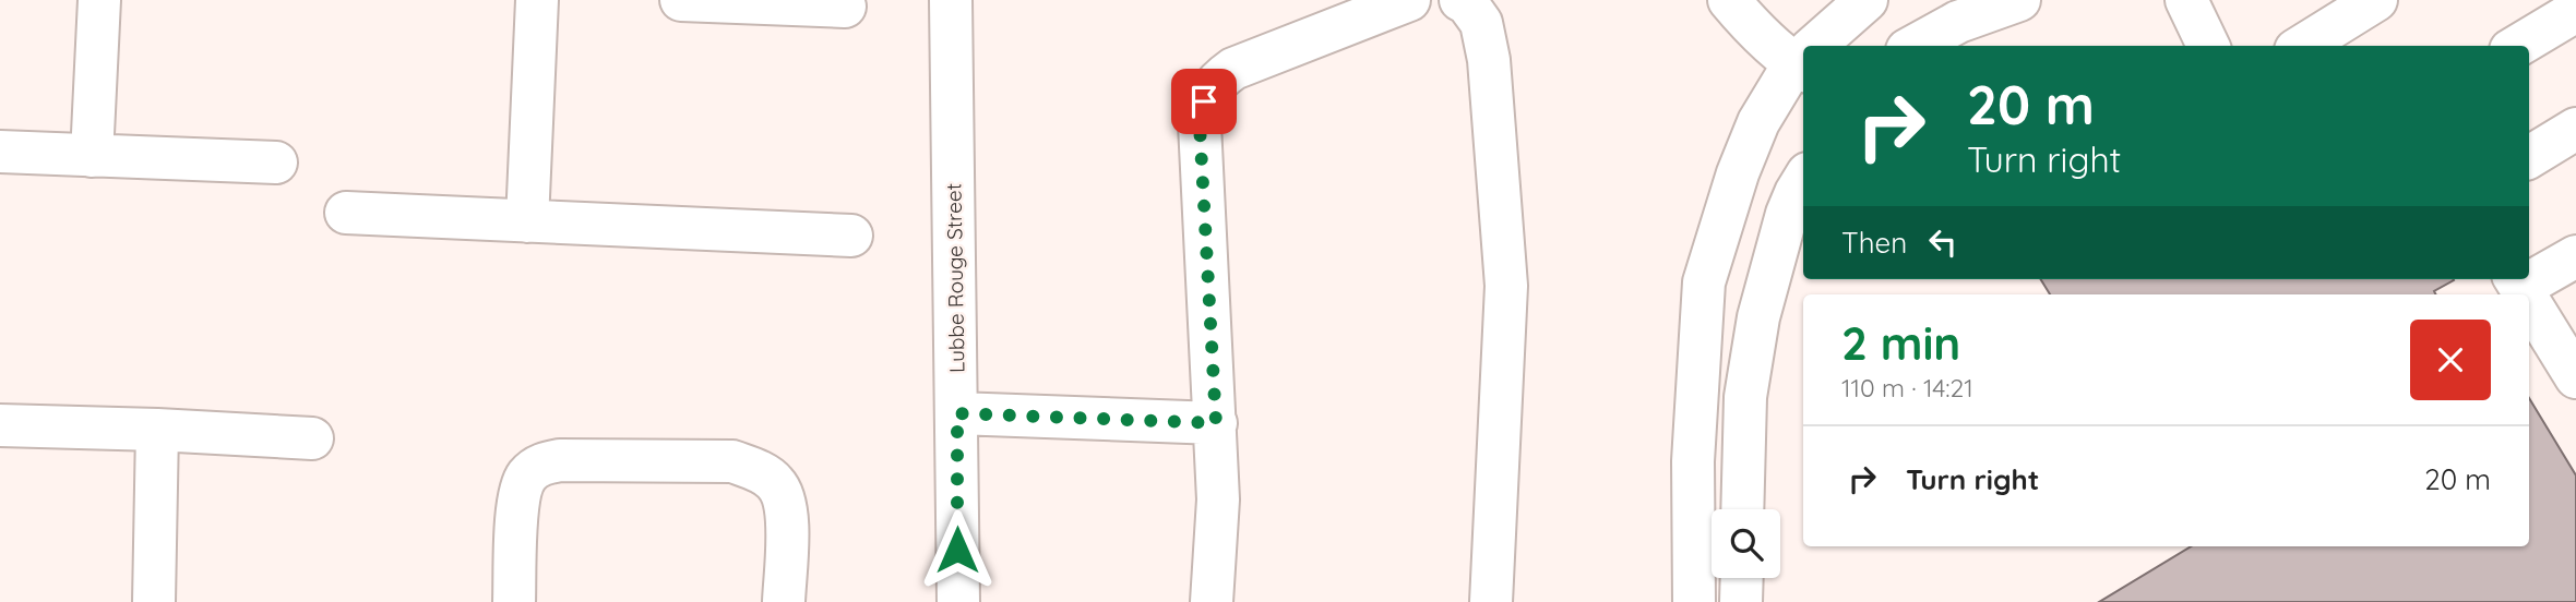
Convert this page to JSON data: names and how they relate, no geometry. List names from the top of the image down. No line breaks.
{"streets":{"street":["Lubbe Rouge Street"]},"page":{"turn":["20 m","Turn right"],"then":"Then","heading":["2 min","110 m · 14:21"],"list":[{"name":"Turn right","value":"20 m"}]}}
